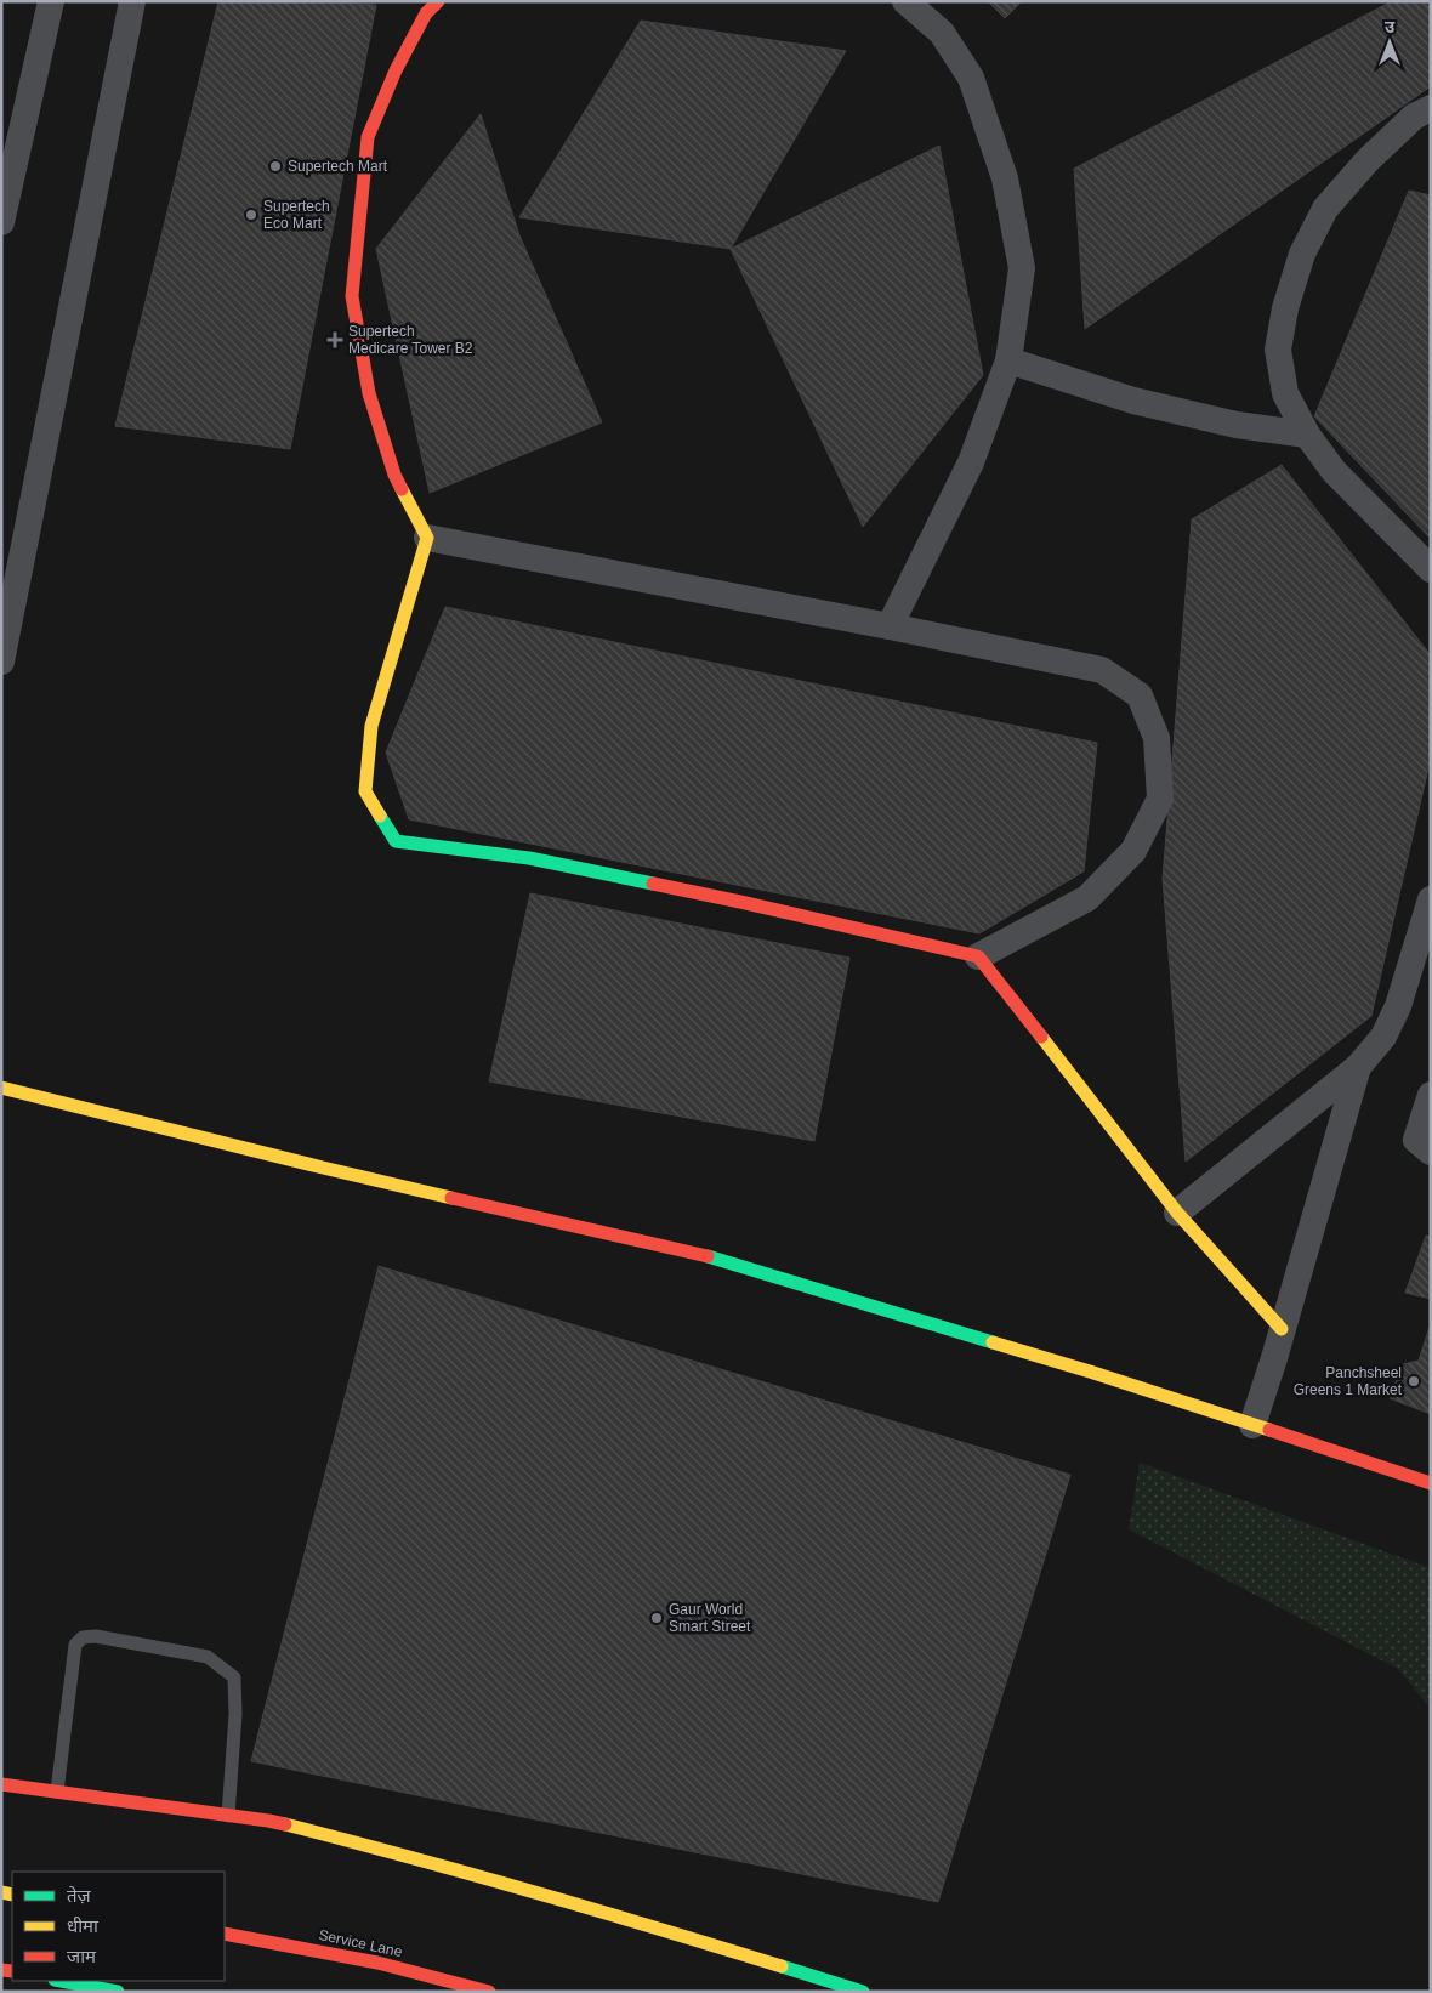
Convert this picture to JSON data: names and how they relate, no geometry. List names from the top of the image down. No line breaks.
{"streets":{"street":["Service Lane"]},"places":{"other":["Supertech Mart","Supertech Eco Mart","Panchsheel Greens 1 Market","Gaur World Smart Street"],"health":["Supertech Medicare Tower B2"]},"legend":["तेज़","धीमा","जाम"],"north":"top"}
